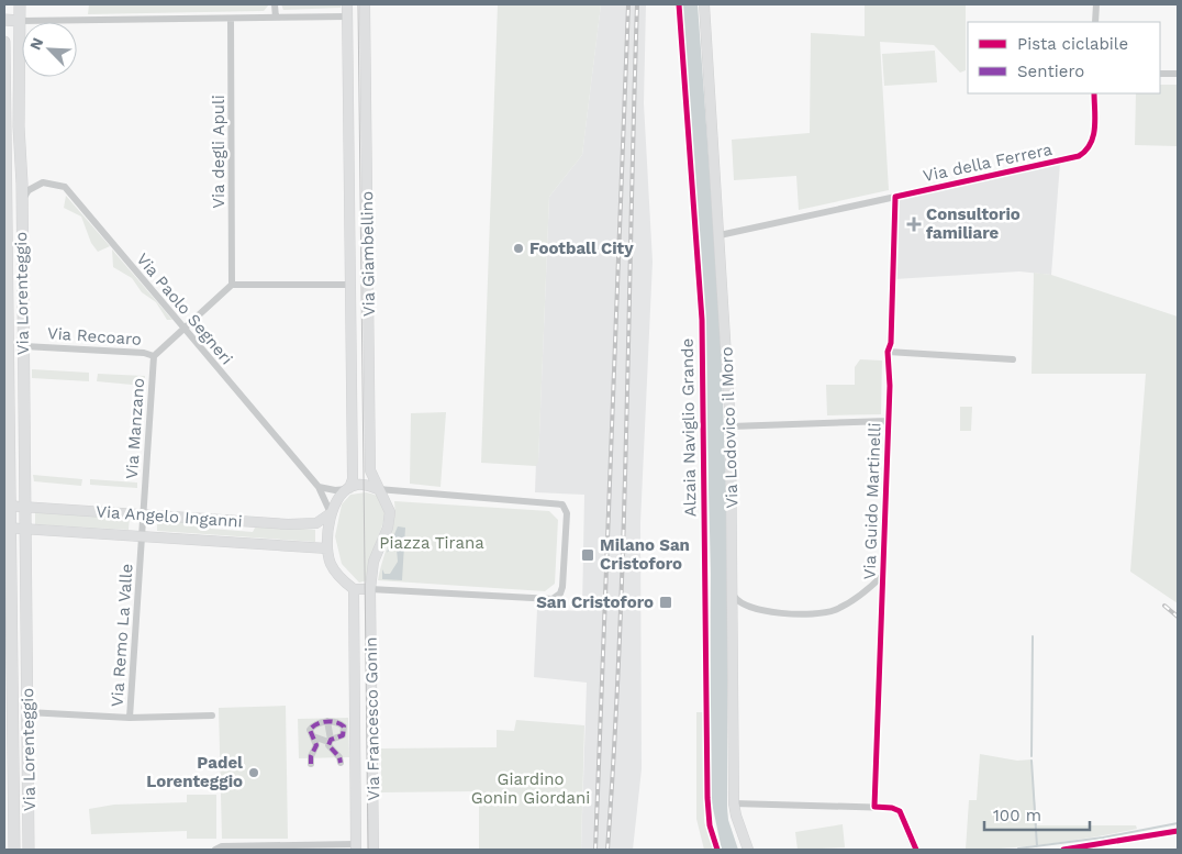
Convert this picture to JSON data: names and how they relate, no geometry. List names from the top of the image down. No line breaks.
{"streets":{"main road":["Via Lorenteggio"],"street":["Via degli Apuli","Via della Ferrera","Via Giambellino","Via Paolo Segneri","Via Recoaro","Alzaia Naviglio Grande","Via Lodovico il Moro","Via Manzano","Via Guido Martinelli","Via Angelo Inganni","Via Remo La Valle","Via Francesco Gonin"]},"crossings":[["Via degli Apuli","Via Recoaro"],["Via della Ferrera","Via Lodovico il Moro"],["Via della Ferrera","Via Guido Martinelli"],["Via Lorenteggio","Via Paolo Segneri"],["Via Lorenteggio","Via Recoaro"],["Via Lorenteggio","Via Angelo Inganni"],["Via Paolo Segneri","Via Recoaro"],["Via Paolo Segneri","Via Angelo Inganni"],["Via Recoaro","Via Manzano"],["Via Manzano","Via Angelo Inganni"],["Via Manzano","Via Remo La Valle"],["Via Angelo Inganni","Via Remo La Valle"]],"parks":["Piazza Tirana","Giardino Gonin Giordani"],"places":{"health":["Consultorio familiare"],"other":["Football City","Padel Lorenteggio"],"transit":["Milano San Cristoforo","San Cristoforo"]},"legend":["Pista ciclabile","Sentiero"],"scale_bar":"100 m","north":"top left"}
